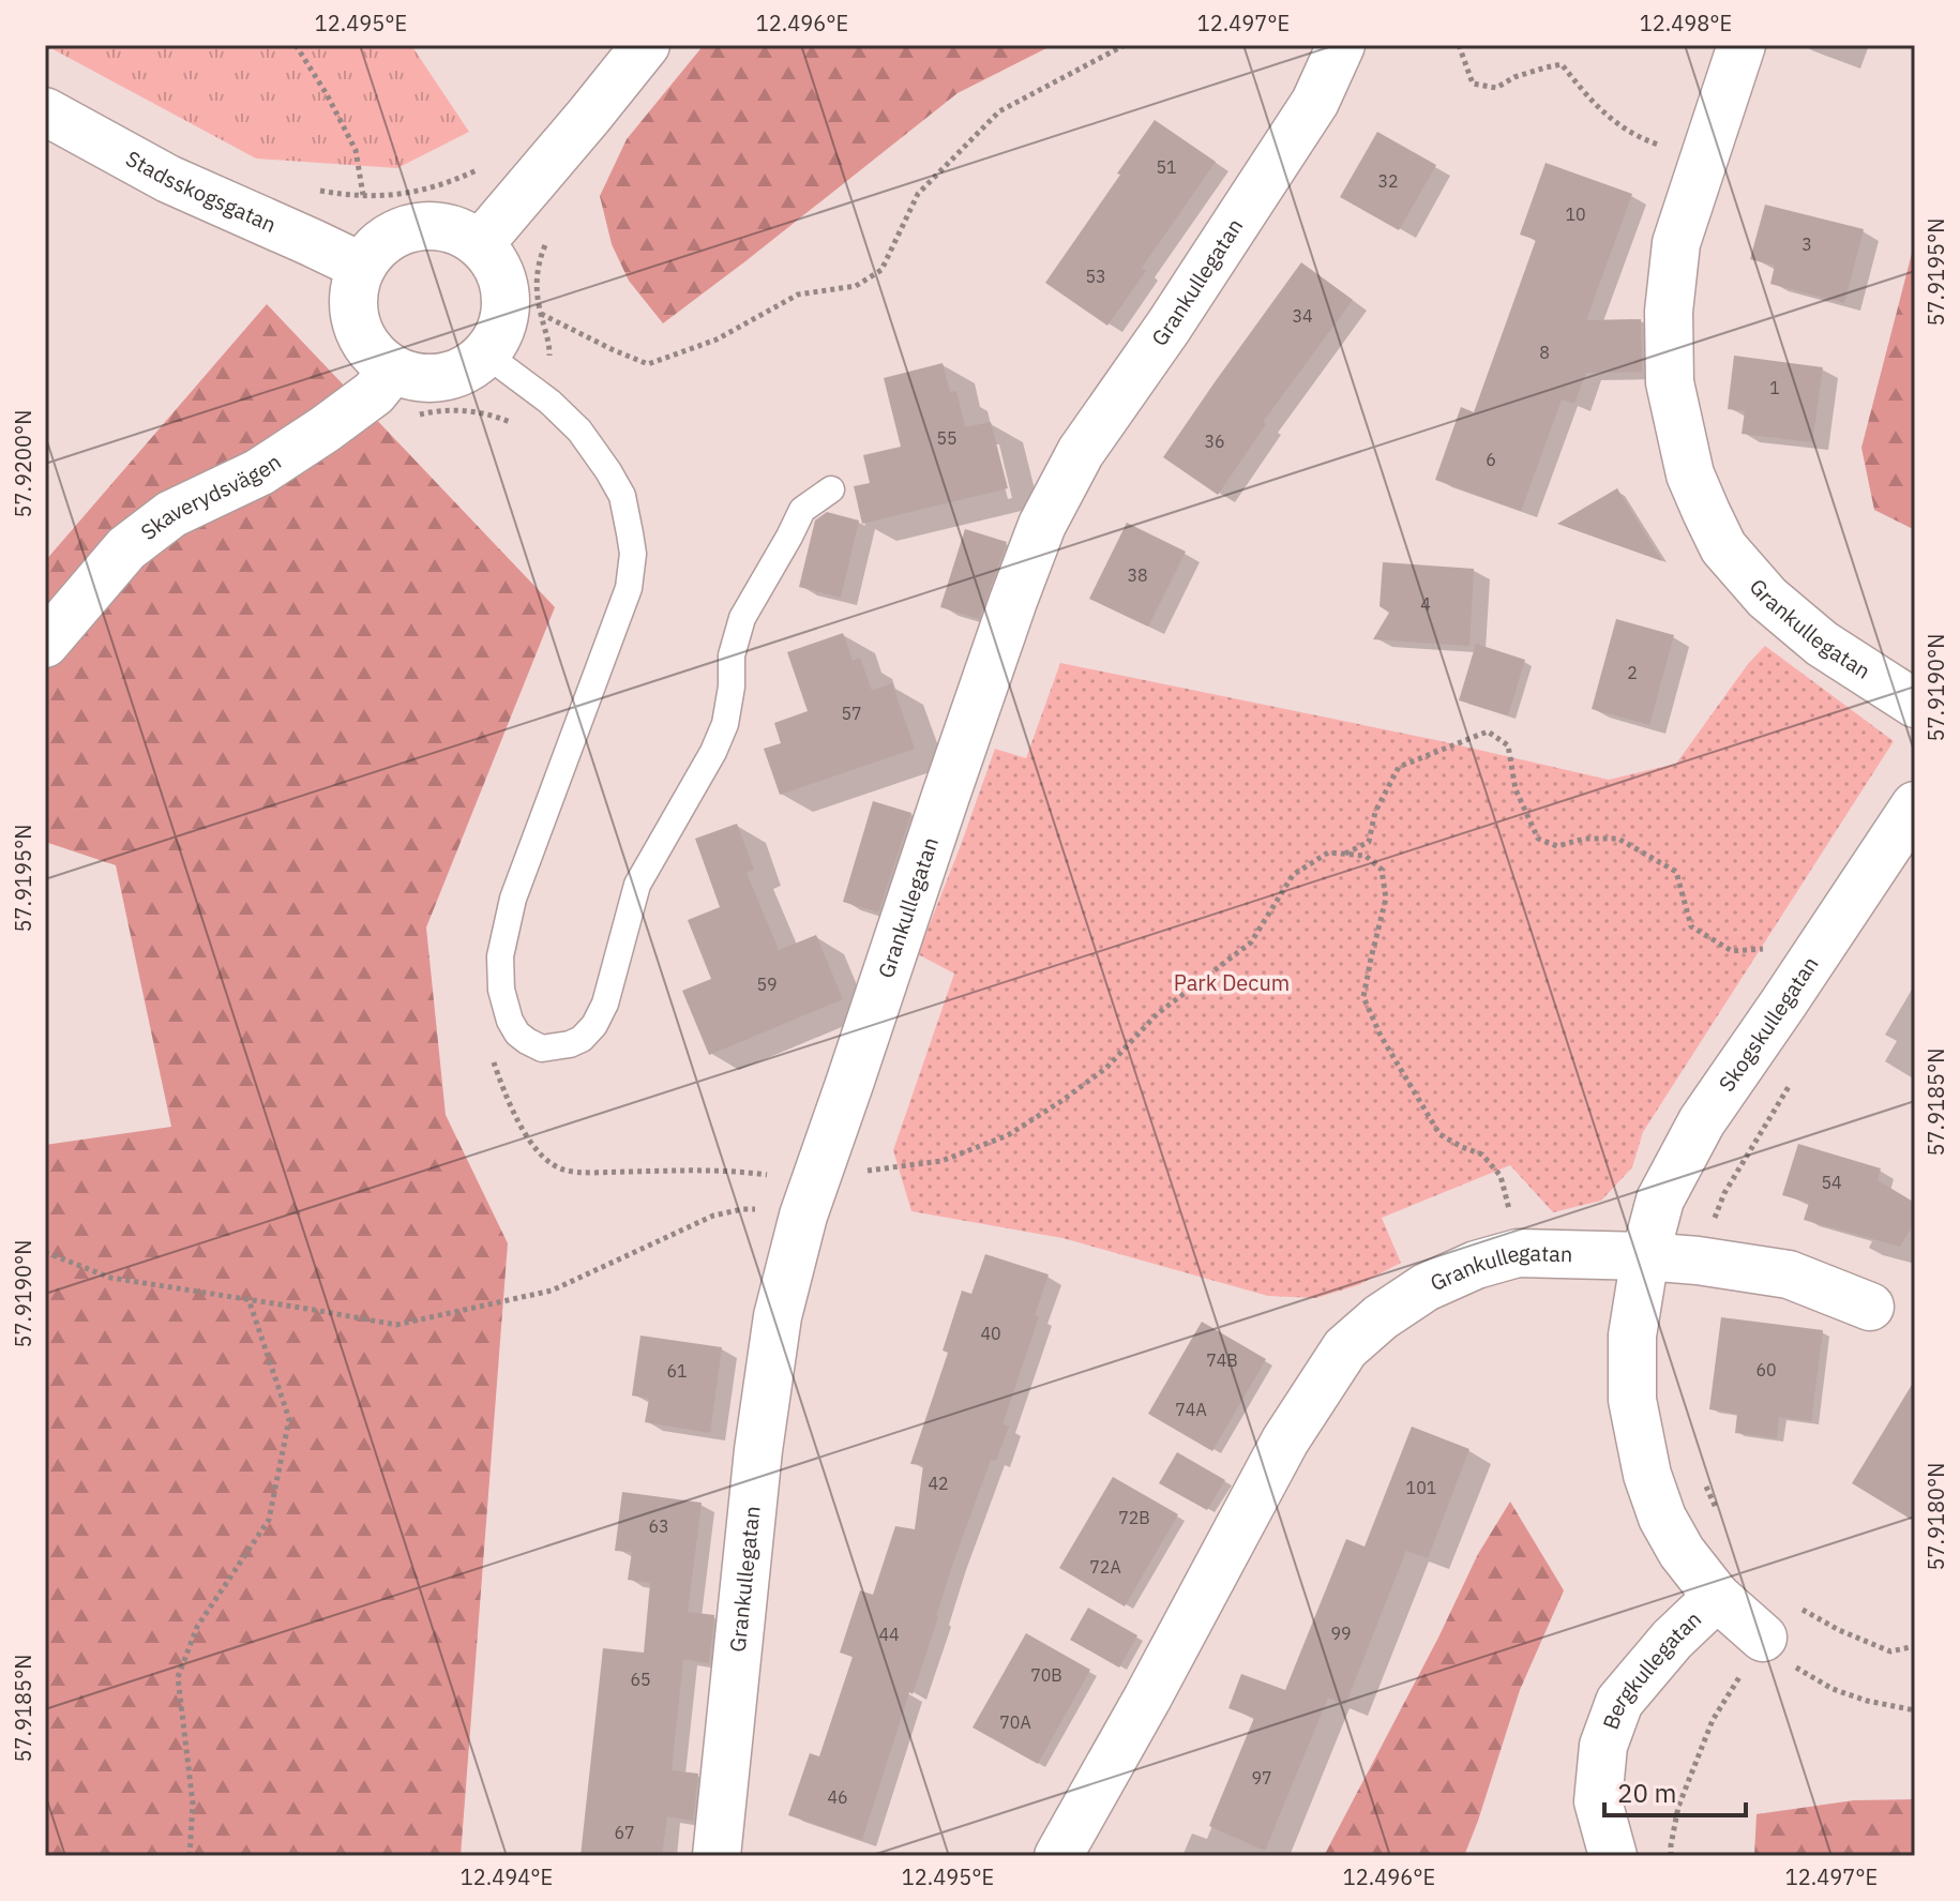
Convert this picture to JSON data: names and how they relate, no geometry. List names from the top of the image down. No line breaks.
{"streets":{"street":["Stadsskogsgatan","Grankullegatan","Skaverydsvägen","Skogskullegatan","Bergkullegatan"]},"crossings":[["Stadsskogsgatan","Skaverydsvägen"],["Grankullegatan","Skogskullegatan"],["Skogskullegatan","Bergkullegatan"]],"parks":["Park Decum"],"house_numbers":["51","32","10","3","53","34","8","1","55","36","6","38","4","2","57","59","54","40","74B","60","61","74A","42","101","72B","63","72A","99","44","70B","65","70A","97","46","67"],"scale_bar":"20 m","coordinates":["12.495°E","12.496°E","12.497°E","12.498°E","57.9195°N","57.9200°N","57.9190°N","57.9185°N","57.9180°N","12.494°E"]}
